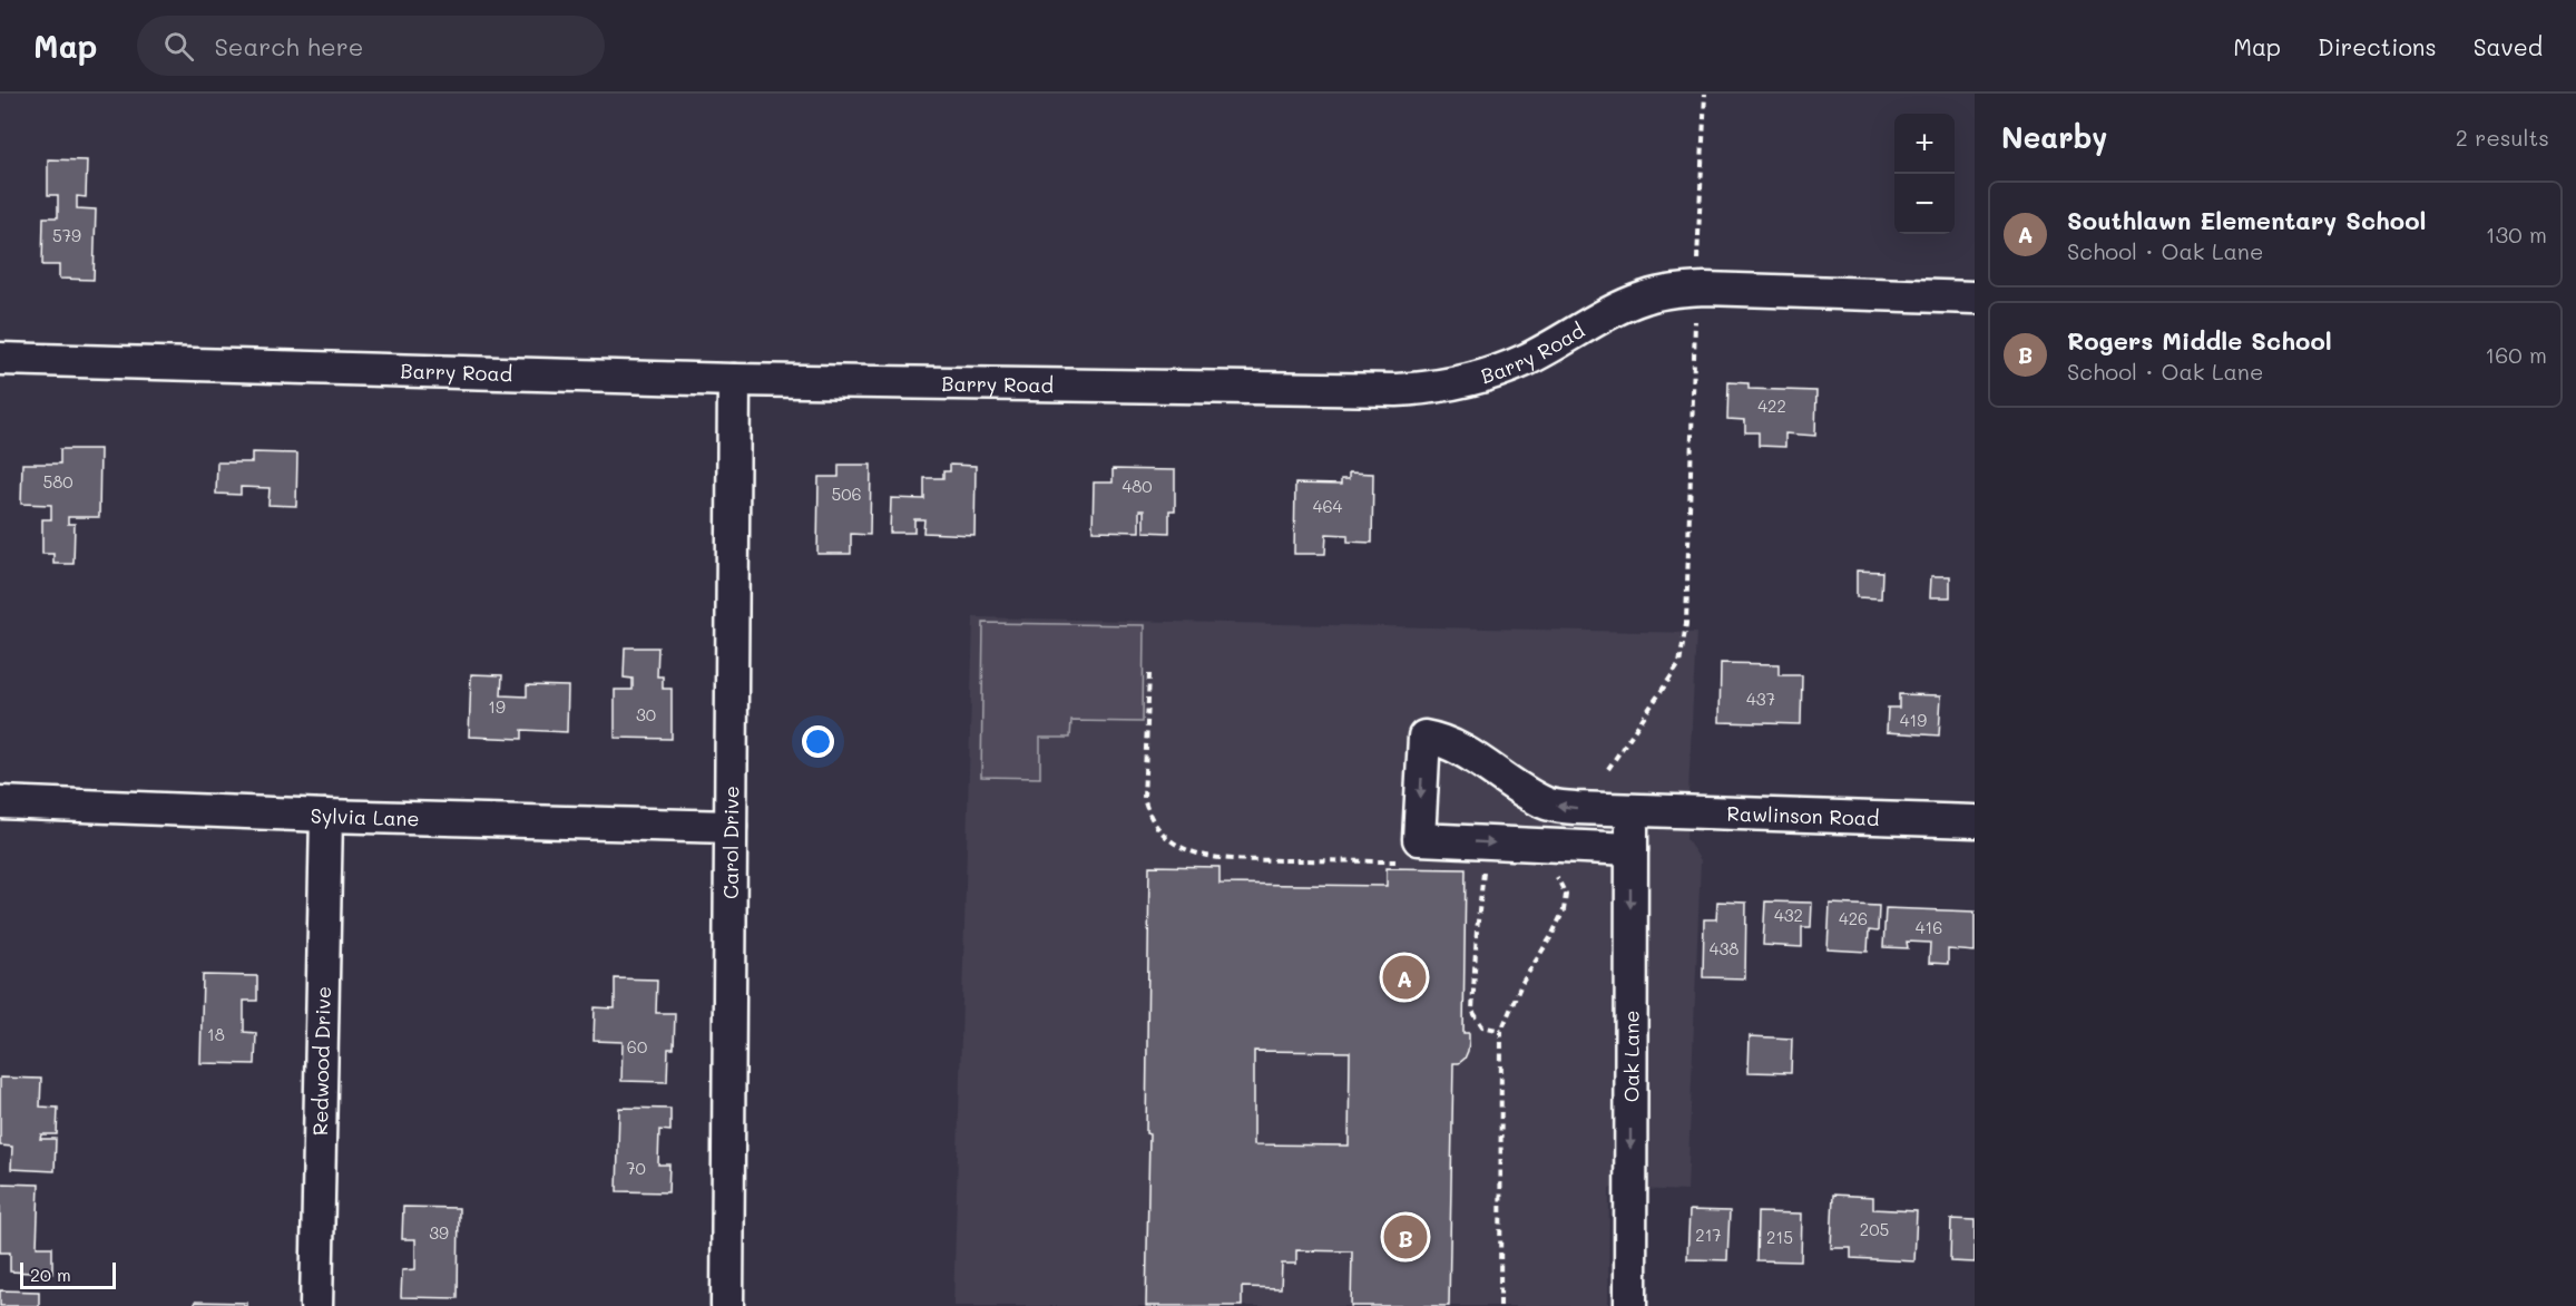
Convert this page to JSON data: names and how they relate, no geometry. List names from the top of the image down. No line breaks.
{"streets":{"street":["Barry Road","Sylvia Lane","Rawlinson Road","Carol Drive","Oak Lane","Redwood Drive"]},"crossings":[["Barry Road","Carol Drive"],["Sylvia Lane","Carol Drive"],["Sylvia Lane","Redwood Drive"],["Rawlinson Road","Oak Lane"]],"one_way":["Oak Lane"],"house_numbers":["579","422","580","480","506","464","437","19","30","419","432","426","416","438","18","60","70","205","39","217","215"],"scale_bar":"20 m","page":{"header":"Map","search":"Search here","nav":["Map","Directions","Saved"],"heading":["Nearby","2 results"],"map_buttons":["+","−"],"list":[{"mark":"A","name":"Southlawn Elementary School","note":"School · Oak Lane","value":"130 m"},{"mark":"B","name":"Rogers Middle School","note":"School · Oak Lane","value":"160 m"}],"pins":["A","B"],"scale":"20 m"}}
